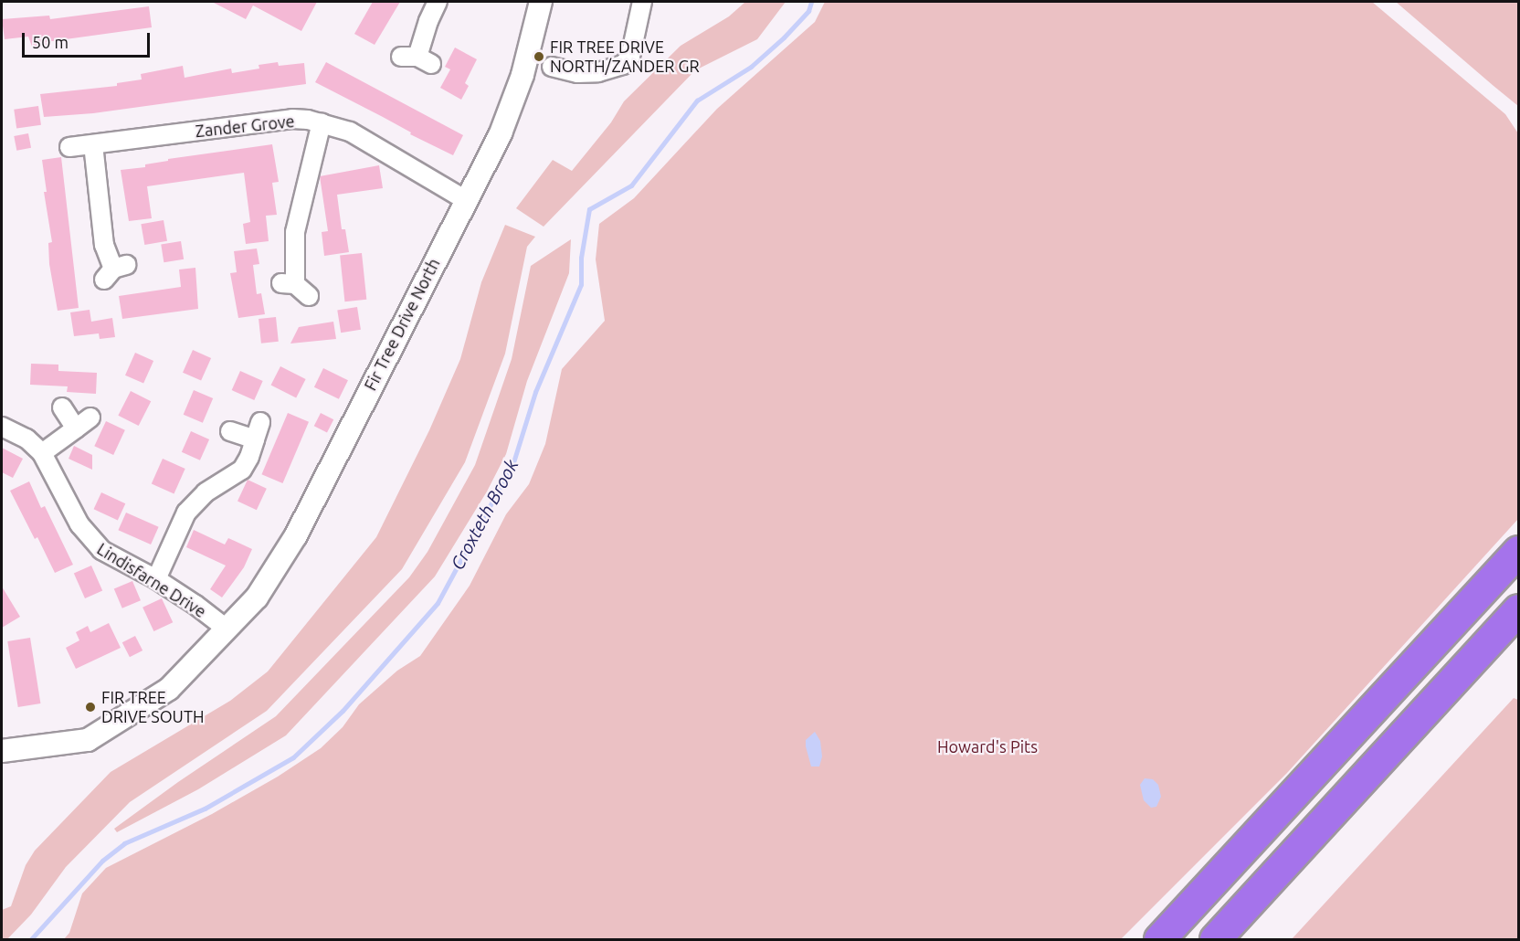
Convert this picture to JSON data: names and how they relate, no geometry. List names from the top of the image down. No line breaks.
{"streets":{"street":["Zander Grove","Fir Tree Drive North","Lindisfarne Drive"]},"crossings":[["Zander Grove","Fir Tree Drive North"],["Fir Tree Drive North","Lindisfarne Drive"]],"water":["Croxteth Brook"],"parks":["Howard's Pits"],"places":["FIR TREE DRIVE NORTH/ZANDER GR","FIR TREE DRIVE SOUTH"],"scale_bar":"50 m"}
